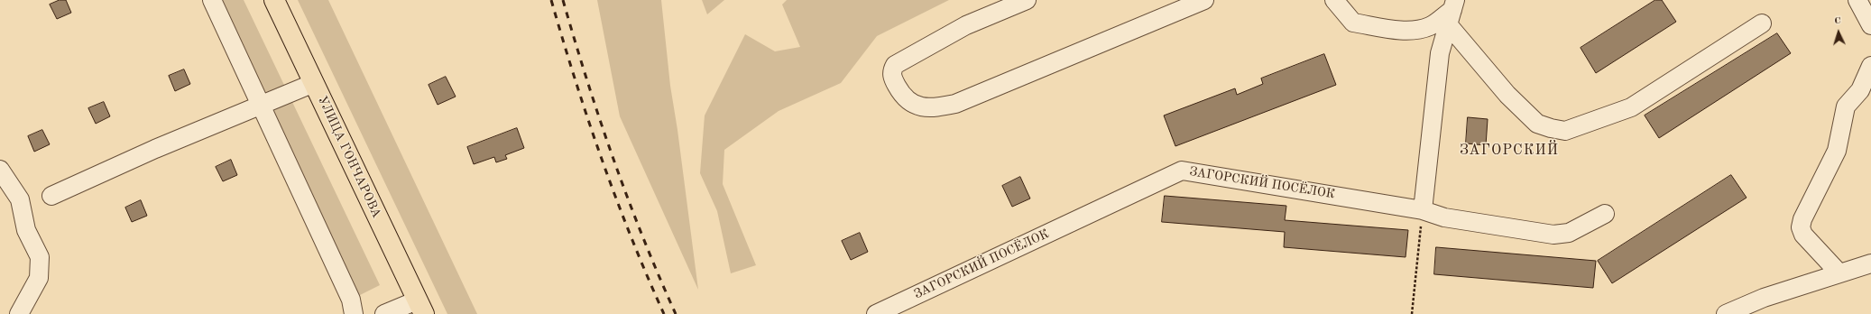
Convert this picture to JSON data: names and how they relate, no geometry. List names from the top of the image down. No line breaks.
{"streets":{"main road":["УЛИЦА ГОНЧАРОВА"],"street":["ЗАГОРСКИЙ ПОСЁЛОК"]},"districts":["ЗАГОРСКИЙ"],"north":"top"}
